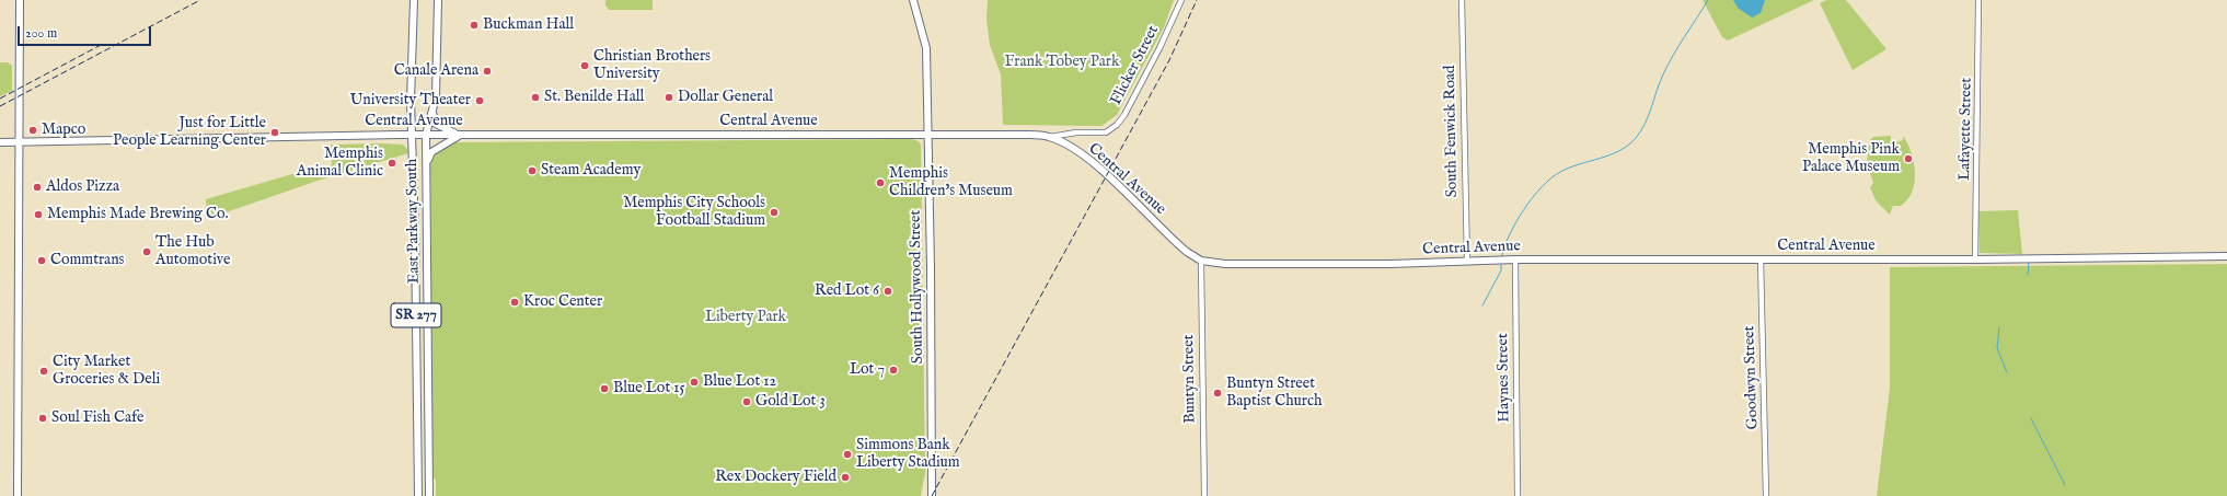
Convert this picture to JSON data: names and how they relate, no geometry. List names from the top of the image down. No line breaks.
{"streets":{"main road":["Central Avenue","East Parkway South","South Hollywood Street","SR 277"],"street":["Flicker Street","Lafayette Street","South Fenwick Road","Haynes Street","Goodwyn Street","Buntyn Street"]},"crossings":[["Flicker Street","Central Avenue"],["Central Avenue","Lafayette Street"],["Central Avenue","South Fenwick Road"],["Central Avenue","East Parkway South"],["Central Avenue","South Hollywood Street"],["Central Avenue","Haynes Street"],["Central Avenue","Goodwyn Street"],["Central Avenue","Buntyn Street"]],"parks":["Frank Tobey Park","Liberty Park"],"places":["Buckman Hall","Christian Brothers University","Canale Arena","St. Benilde Hall","Dollar General","University Theater","Mapco","Just for Little People Learning Center","Memphis Pink Palace Museum","Memphis Animal Clinic","Steam Academy","Memphis Children's Museum","Aldos Pizza","Memphis City Schools Football Stadium","Memphis Made Brewing Co.","The Hub Automotive","Commtrans","Red Lot 6","Kroc Center","Lot 7","City Market Groceries & Deli","Blue Lot 12","Blue Lot 15","Buntyn Street Baptist Church","Gold Lot 3","Soul Fish Cafe","Simmons Bank Liberty Stadium","Rex Dockery Field"],"scale_bar":"200 m"}
